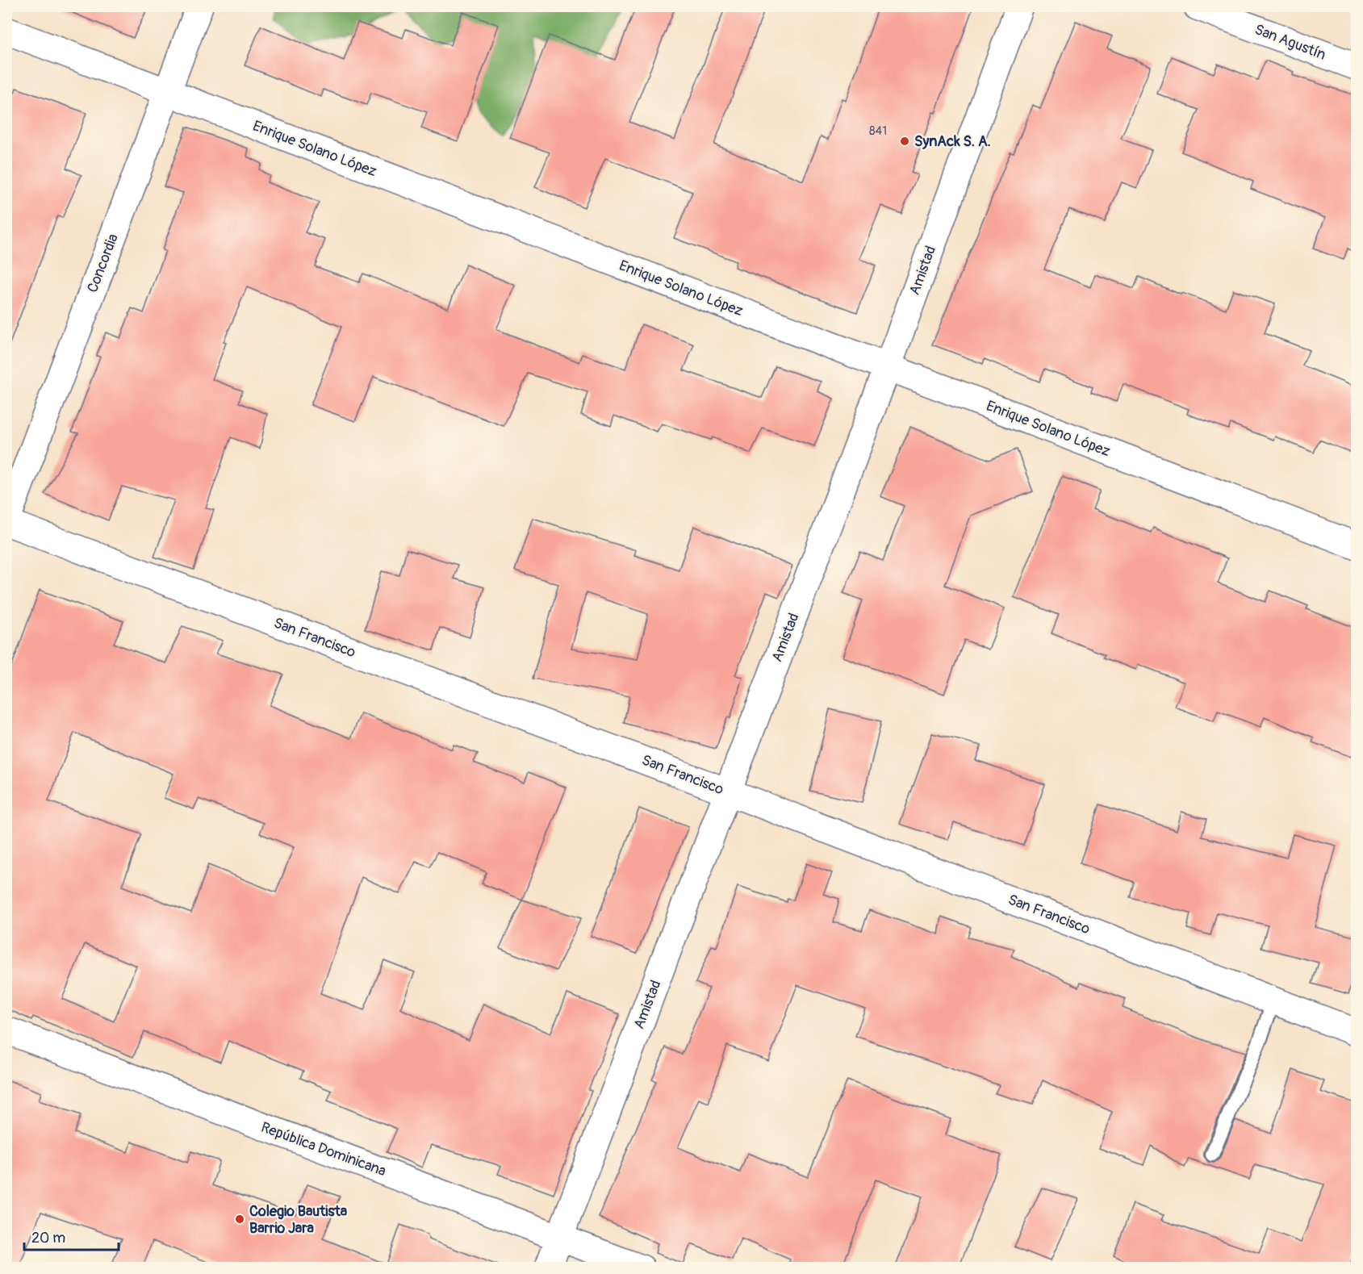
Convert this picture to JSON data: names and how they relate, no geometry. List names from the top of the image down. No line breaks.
{"streets":{"street":["San Agustín","Enrique Solano López","Concordia","Amistad","San Francisco","República Dominicana"]},"crossings":[["Enrique Solano López","Concordia"],["Enrique Solano López","Amistad"],["Concordia","San Francisco"],["Amistad","San Francisco"],["Amistad","República Dominicana"]],"places":["SynAck S. A.","Colegio Bautista Barrio Jara"],"house_numbers":["841"],"scale_bar":"20 m"}
